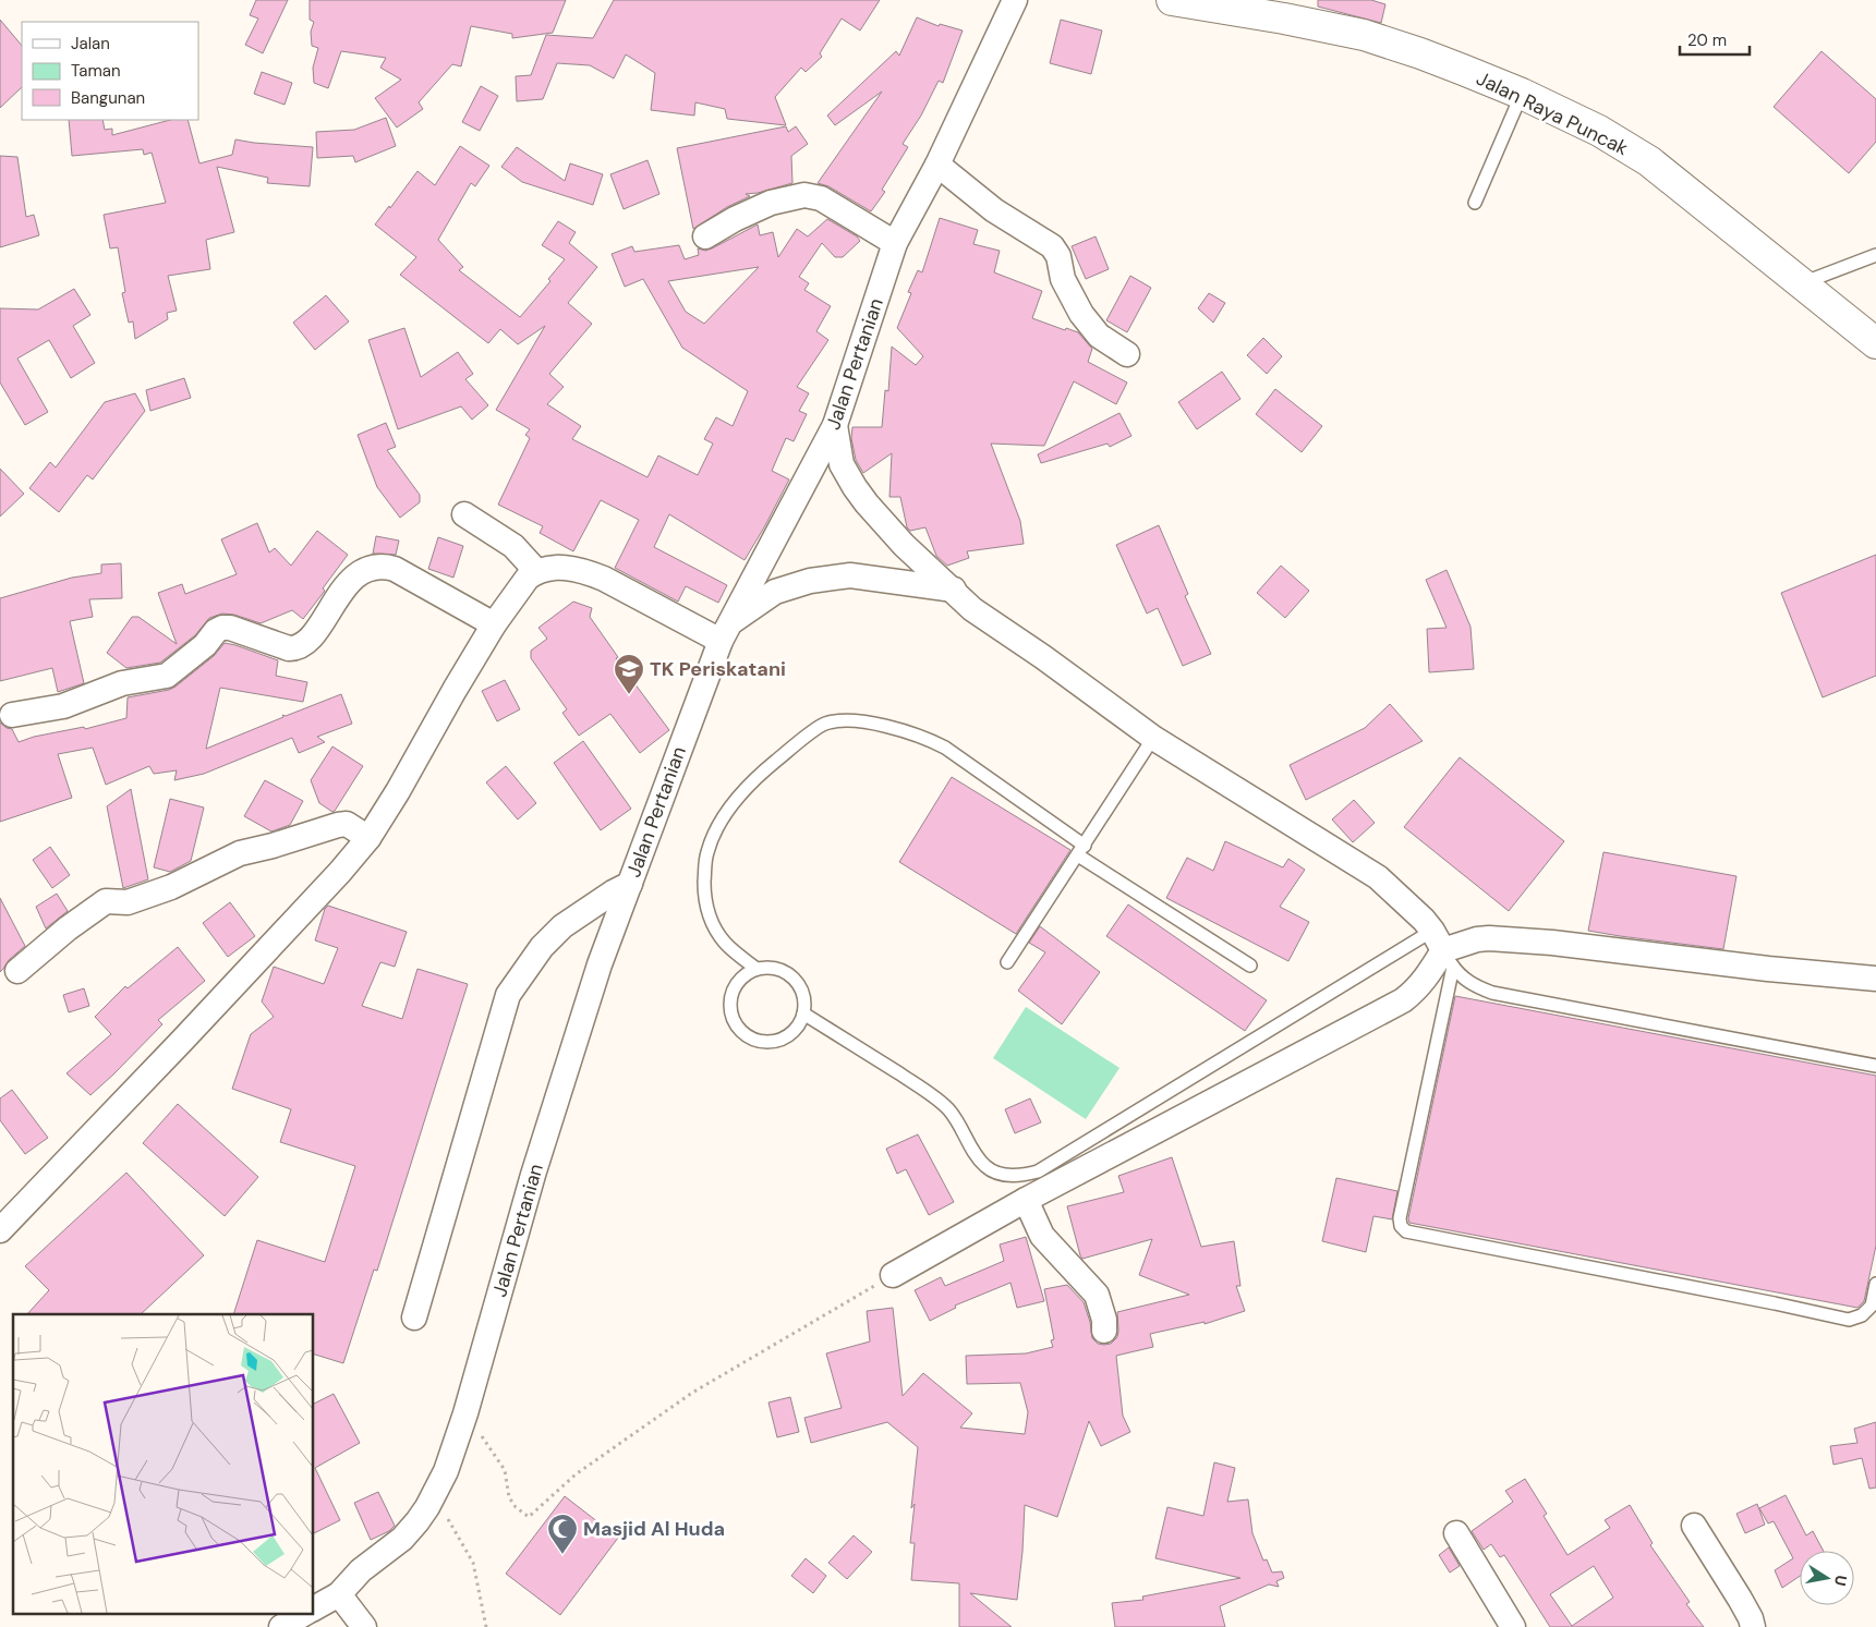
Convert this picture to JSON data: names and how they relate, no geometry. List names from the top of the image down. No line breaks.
{"streets":{"highway":["Jalan Raya Puncak"],"street":["Jalan Pertanian"]},"places":{"school or university":["TK Periskatani"],"mosque":["Masjid Al Huda"]},"legend":["Jalan","Taman","Bangunan"],"scale_bar":"20 m","north":"right"}
